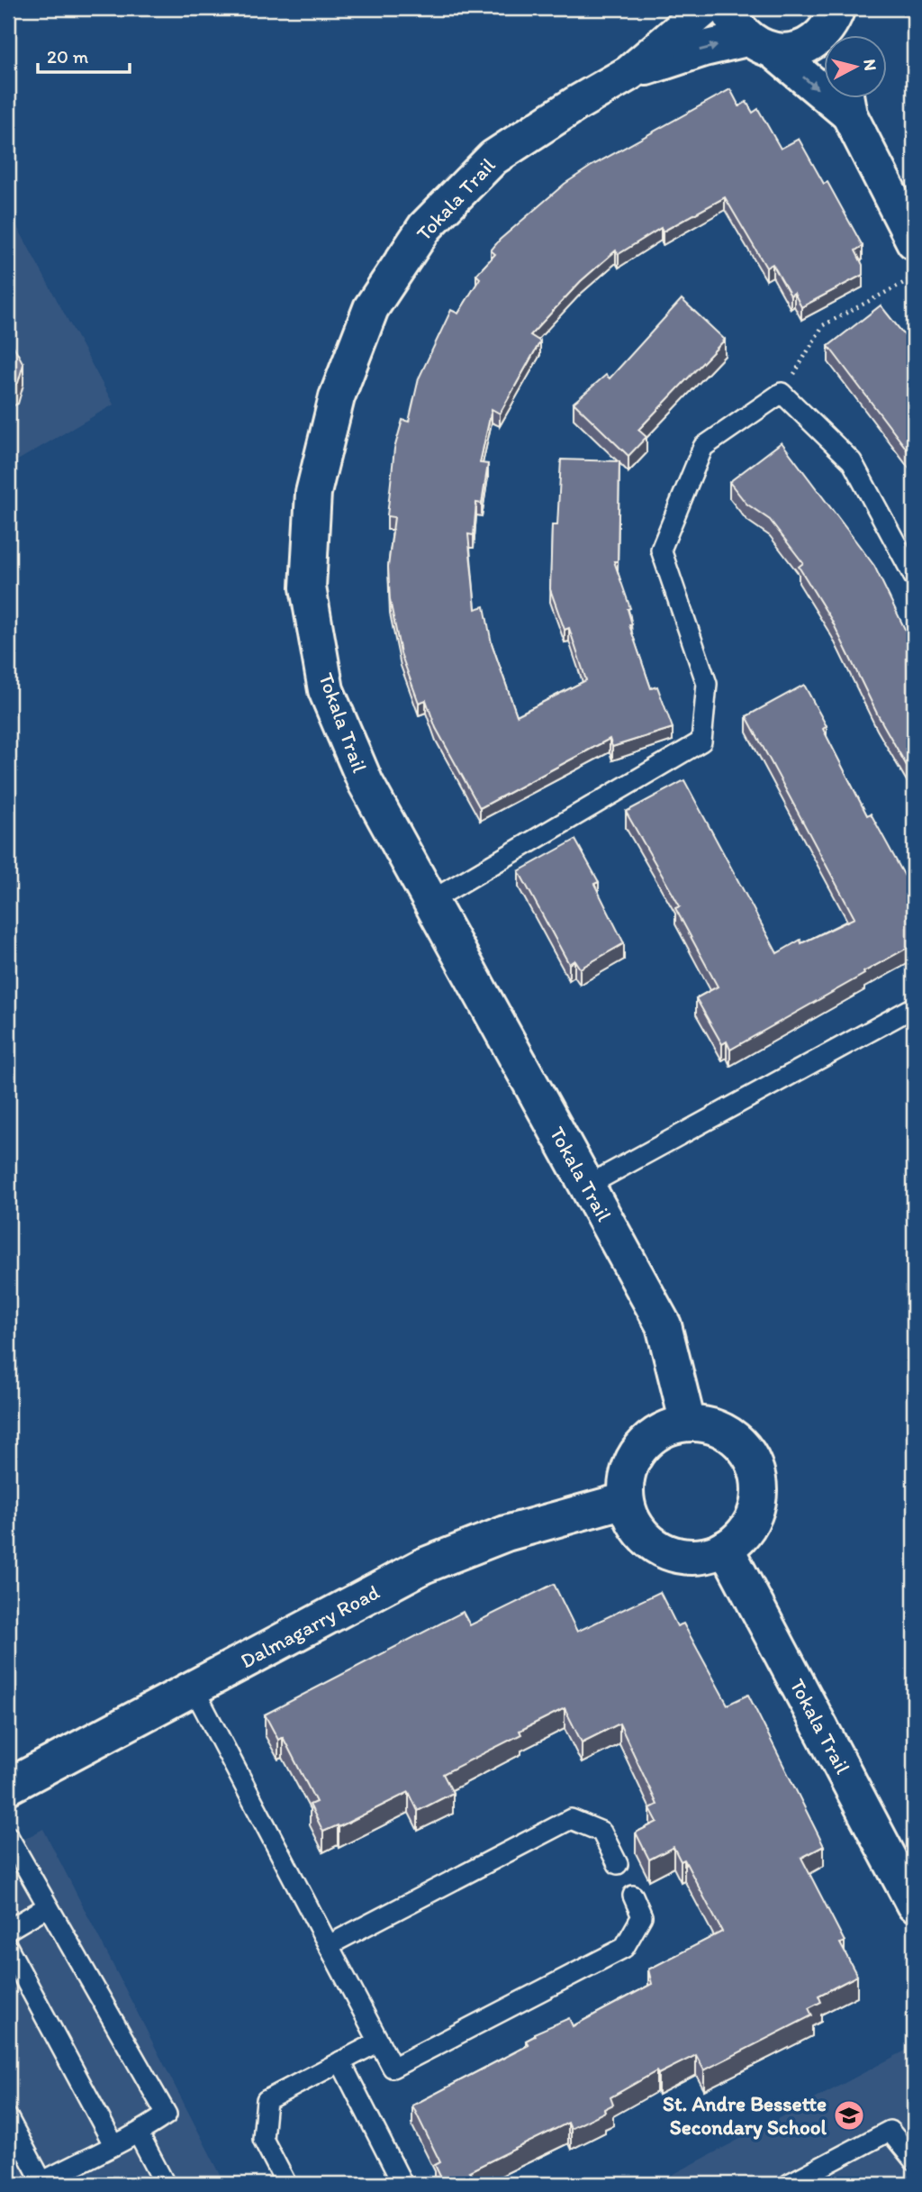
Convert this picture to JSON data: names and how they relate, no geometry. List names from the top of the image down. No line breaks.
{"streets":{"street":["Tokala Trail","Dalmagarry Road"]},"crossings":[["Tokala Trail","Dalmagarry Road"]],"places":{"school or university":["St. Andre Bessette Secondary School"]},"scale_bar":"20 m","north":"right"}
